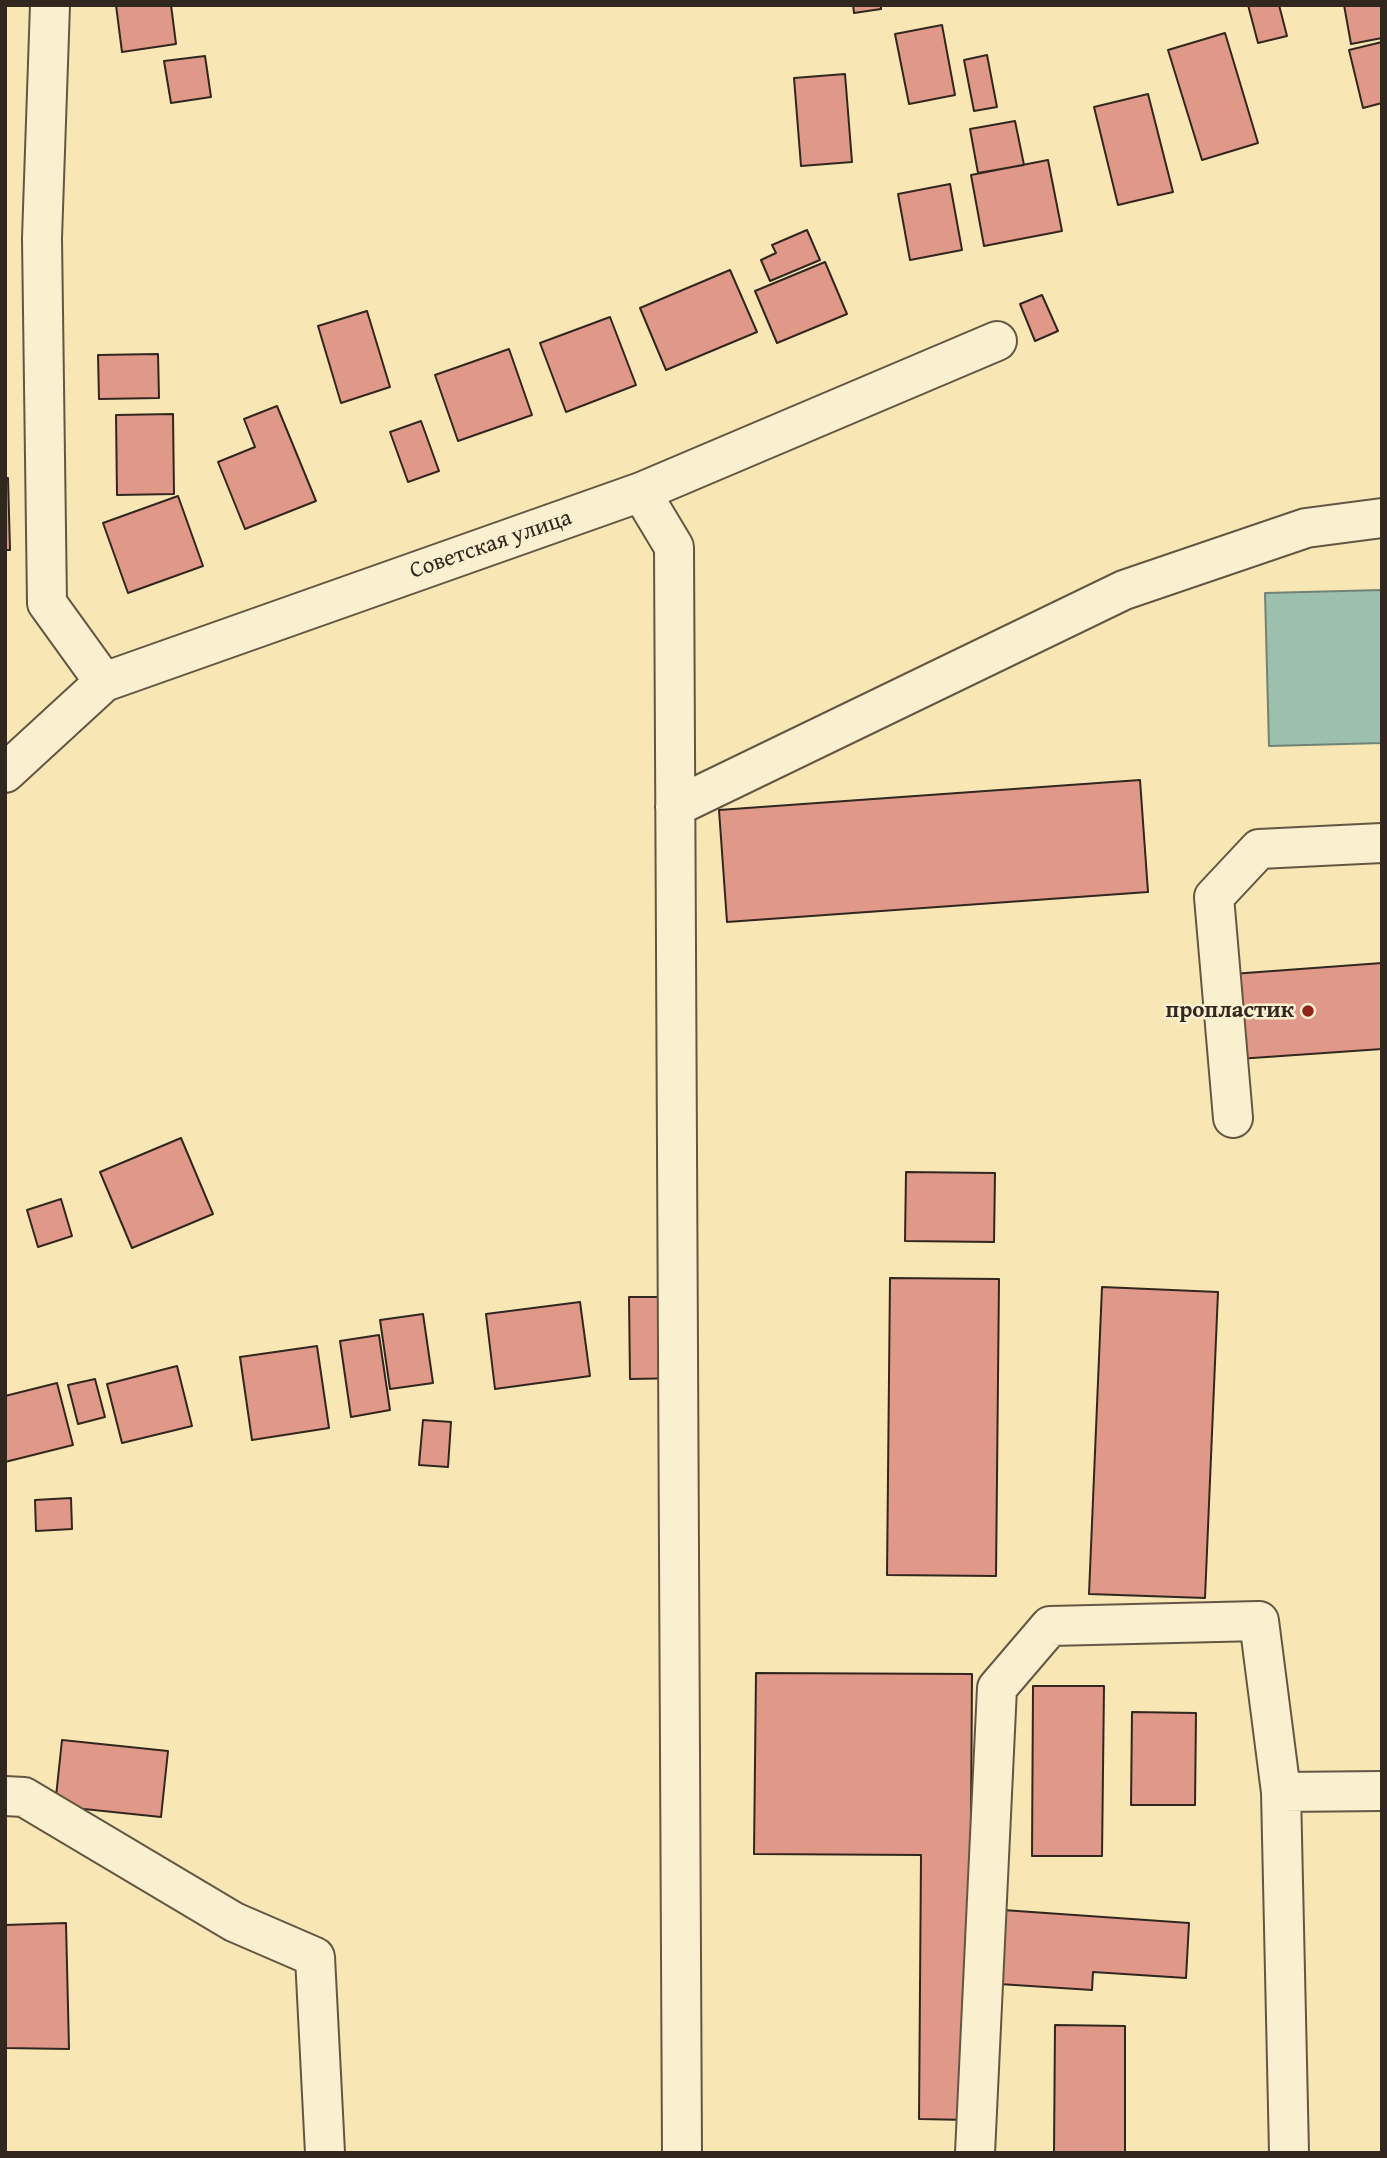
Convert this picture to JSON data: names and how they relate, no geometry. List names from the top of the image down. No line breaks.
{"streets":{"street":["Советская улица"]},"places":["пропластик"]}
